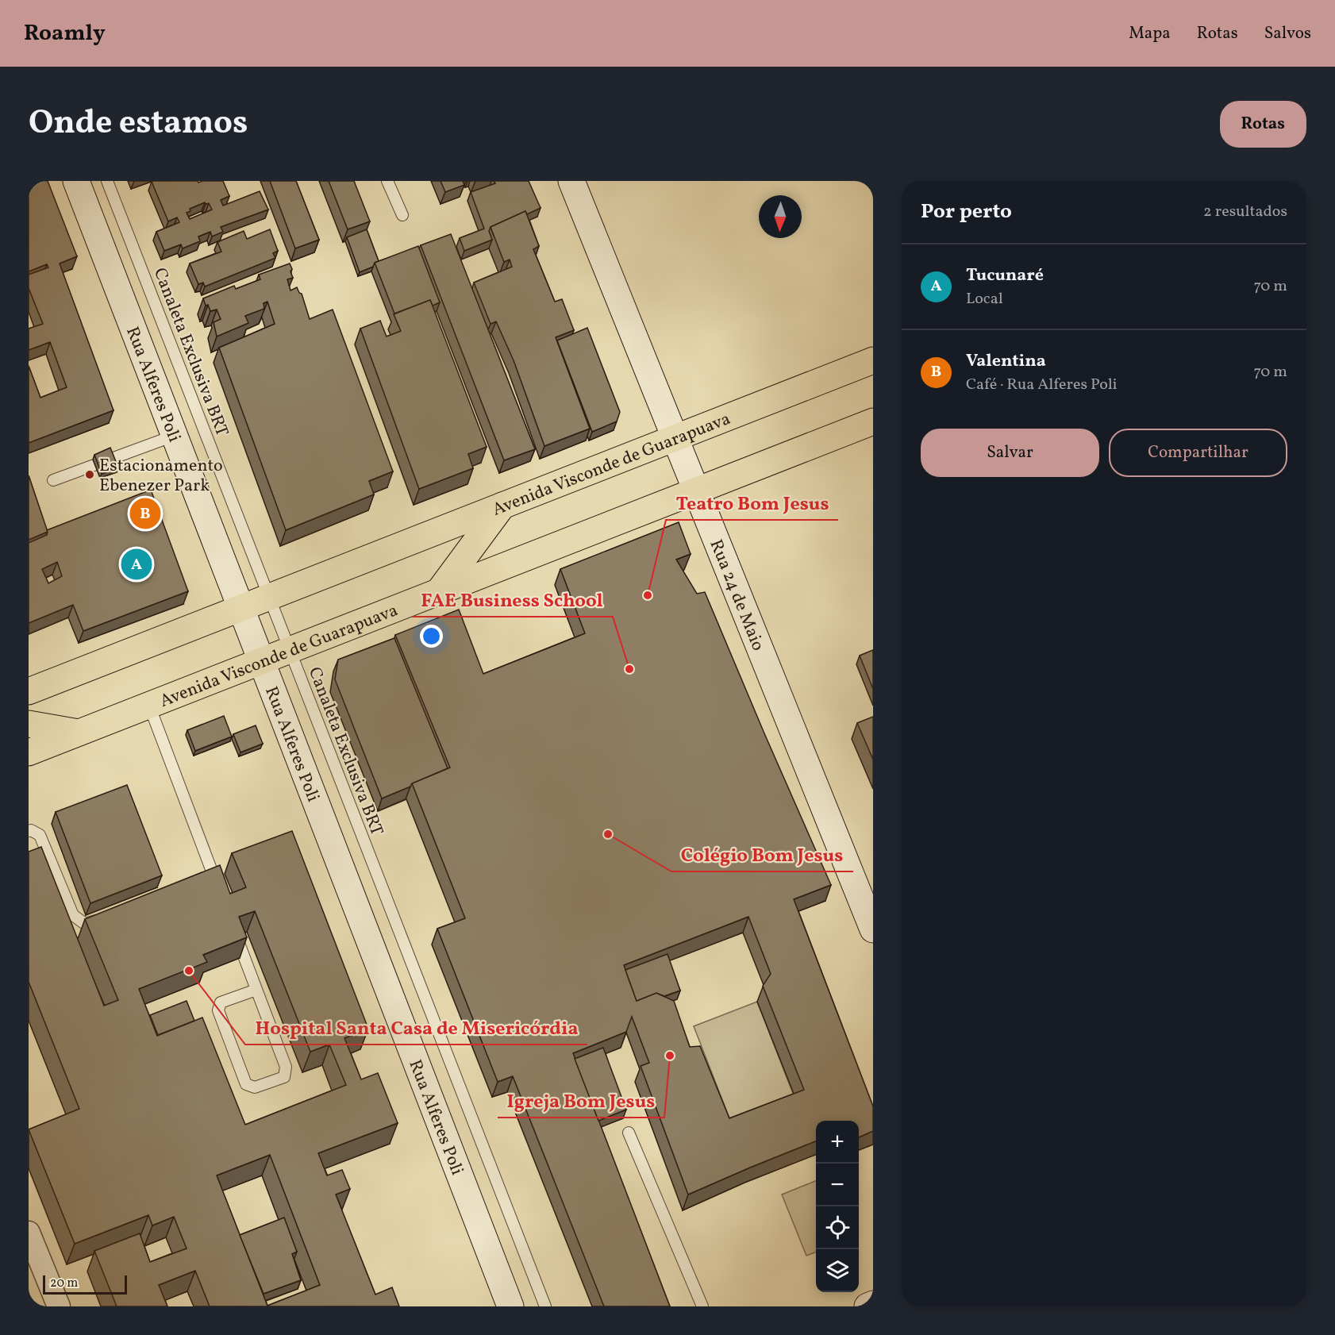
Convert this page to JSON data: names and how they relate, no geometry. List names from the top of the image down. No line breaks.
{"streets":{"main road":["Avenida Visconde de Guarapuava"],"street":["Rua Alferes Poli","Rua 24 de Maio"],"lane":["Canaleta Exclusiva BRT"]},"crossings":[["Canaleta Exclusiva BRT","Avenida Visconde de Guarapuava"],["Rua Alferes Poli","Avenida Visconde de Guarapuava"],["Avenida Visconde de Guarapuava","Rua 24 de Maio"]],"places":["Estacionamento Ebenezer Park","Teatro Bom Jesus","FAE Business School","Colégio Bom Jesus","Hospital Santa Casa de Misericórdia","Igreja Bom Jesus"],"scale_bar":"20 m","north":"bottom","page":{"header":"Roamly","nav":["Mapa","Rotas","Salvos"],"title":"Onde estamos","buttons":["Rotas",["Salvar","Compartilhar"]],"heading":["Por perto","2 resultados"],"list":[{"mark":"A","name":"Tucunaré","note":"Local","value":"70 m"},{"mark":"B","name":"Valentina","note":"Café · Rua Alferes Poli","value":"70 m"}],"pins":["B","A"],"map_buttons":["+","−"],"scale":"20 m"}}
